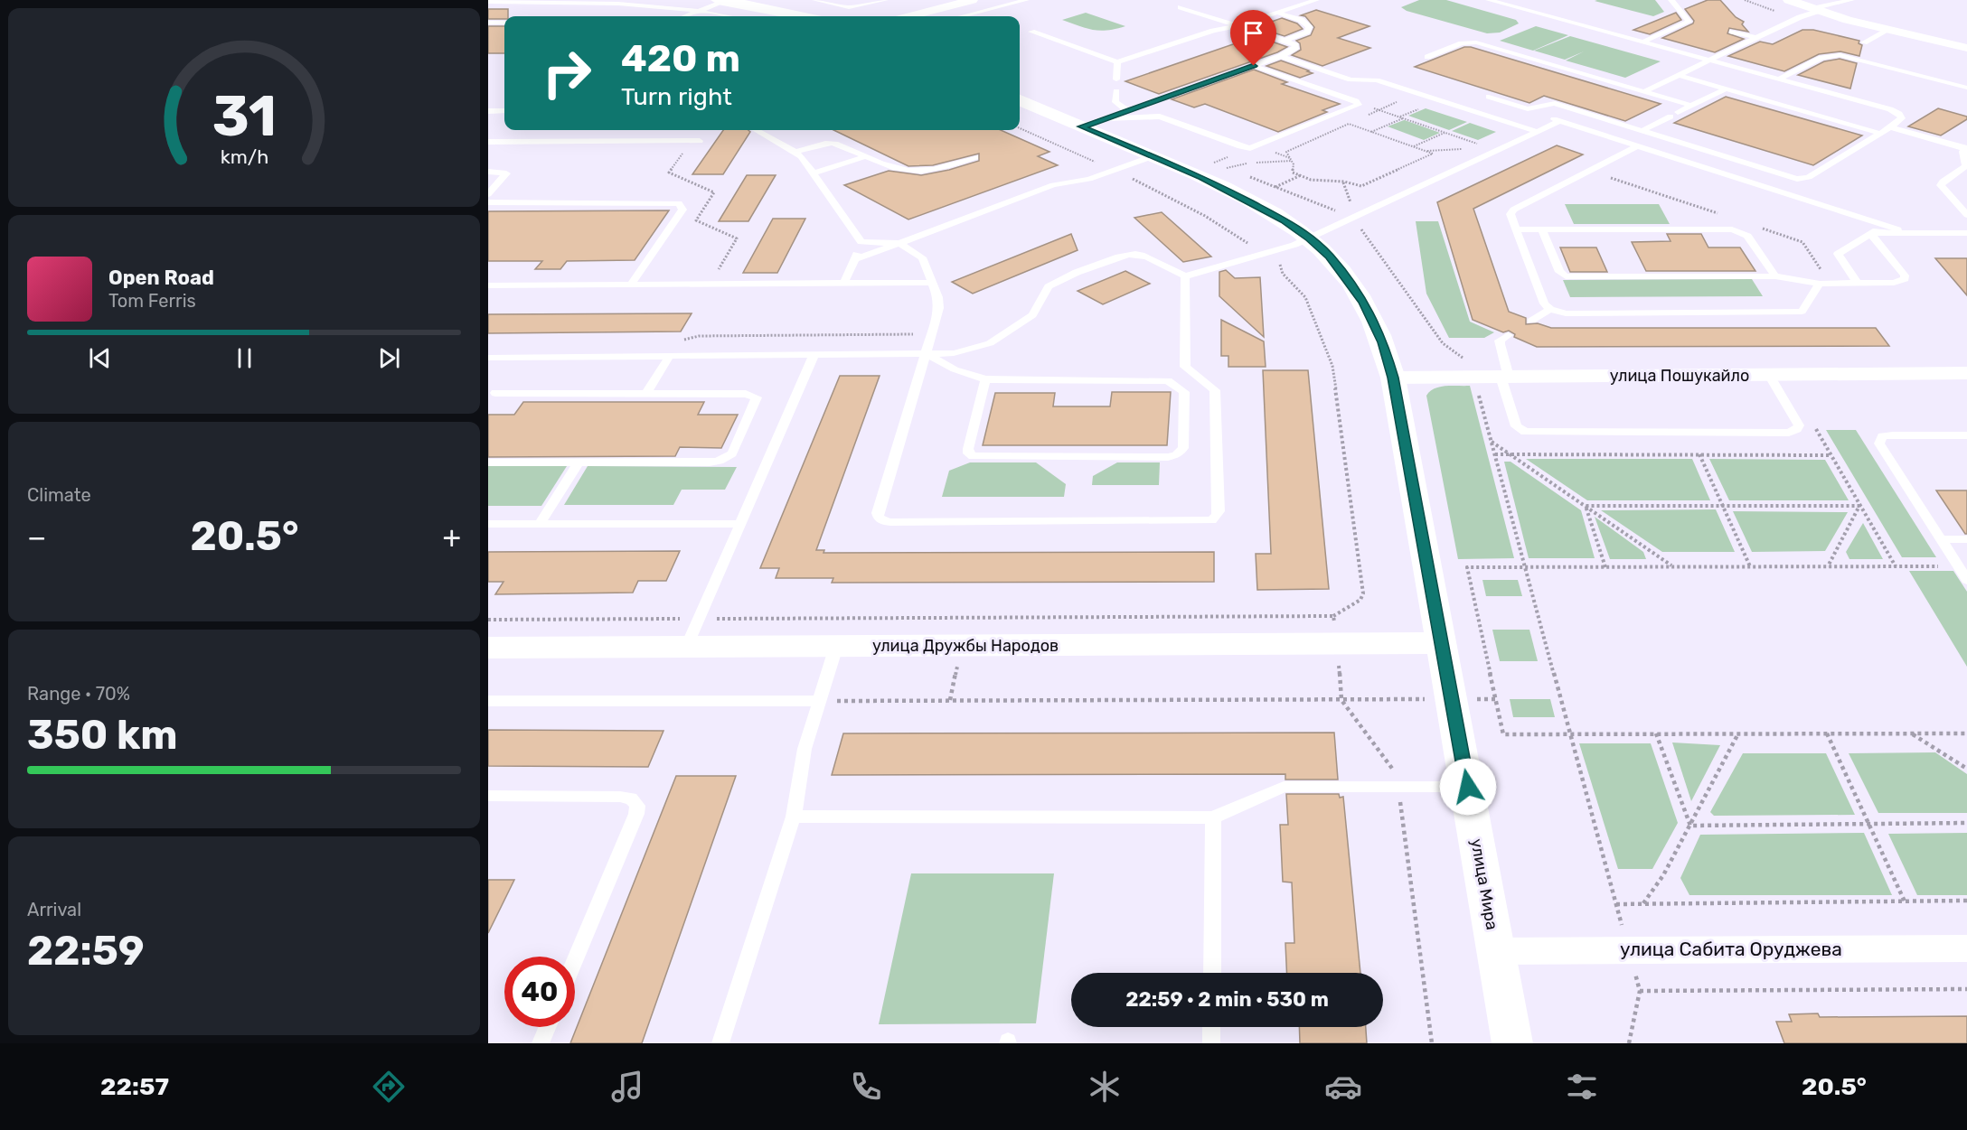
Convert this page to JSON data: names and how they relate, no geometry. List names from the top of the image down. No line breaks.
{"streets":{"street":["улица Пошукайло","улица Дружбы Народов","улица Мира","улица Сабита Оруджева"]},"crossings":[["улица Пошукайло","улица Мира"],["улица Дружбы Народов","улица Мира"],["улица Мира","улица Сабита Оруджева"]],"page":{"turn":["420 m","Turn right"],"song":["Open Road","Tom Ferris"],"tile":["Climate",["Range · 70%","350 km"],["Arrival","22:59"]],"heat":["−","20.5°","+"],"limit":"40","trip":"22:59 · 2 min · 530 m","tabs":["22:57","20.5°"],"gauge":["31","km/h"]}}
